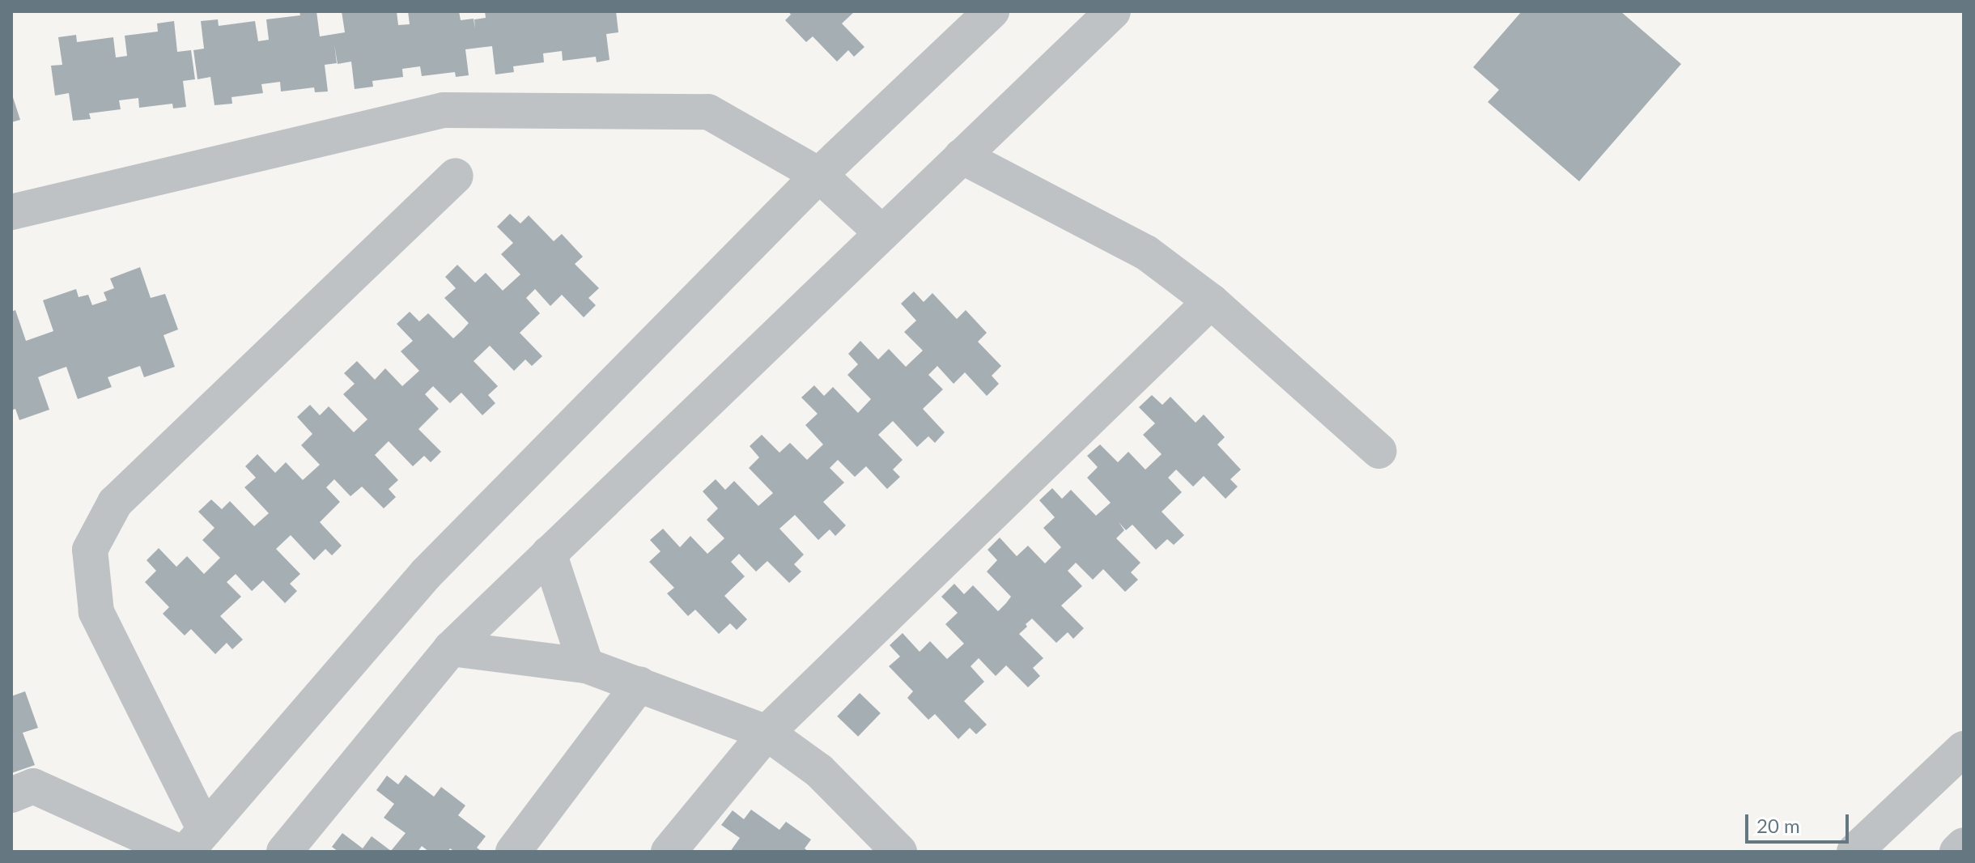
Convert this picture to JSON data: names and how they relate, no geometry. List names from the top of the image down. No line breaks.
{"scale_bar":"20 m"}
